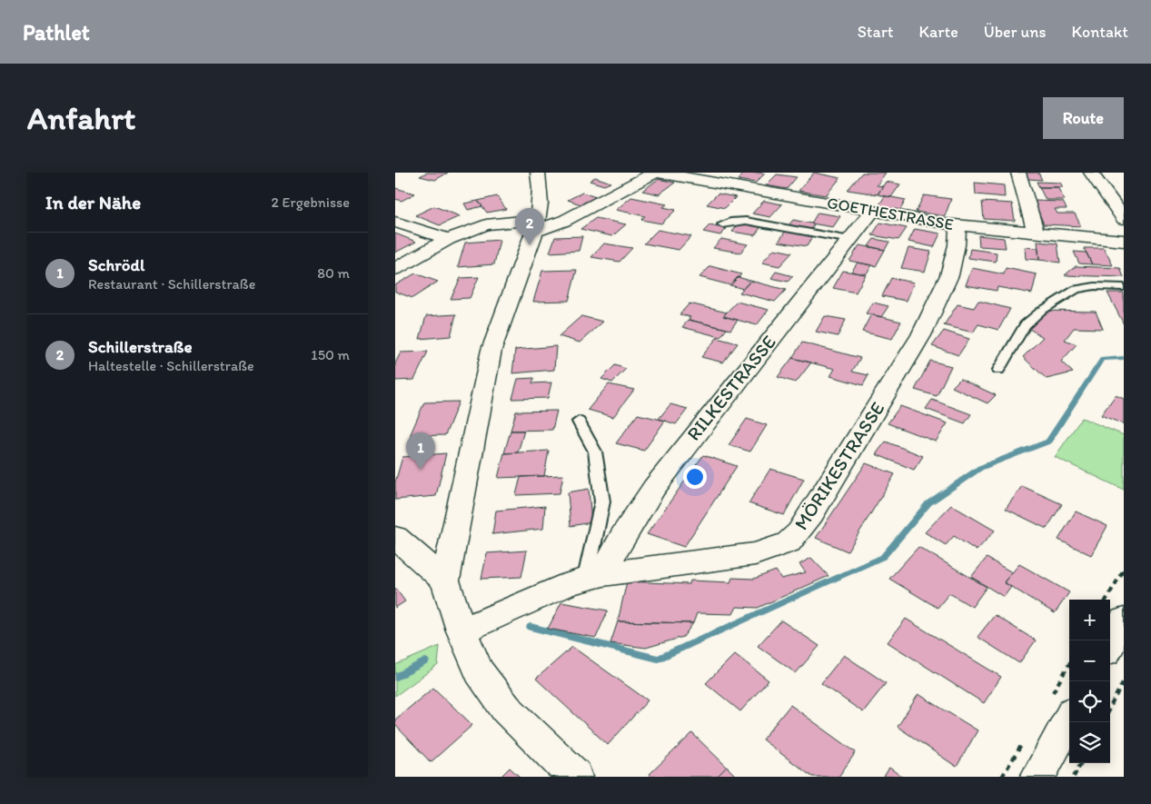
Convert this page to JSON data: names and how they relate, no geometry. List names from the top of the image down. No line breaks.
{"streets":{"street":["GOETHESTRASSE","RILKESTRASSE","MÖRIKESTRASSE"]},"crossings":[["GOETHESTRASSE","RILKESTRASSE"],["GOETHESTRASSE","MÖRIKESTRASSE"],["RILKESTRASSE","MÖRIKESTRASSE"]],"page":{"header":"Pathlet","nav":["Start","Karte","Über uns","Kontakt"],"buttons":"Route","title":"Anfahrt","heading":["In der Nähe","2 Ergebnisse"],"pins":["2","1"],"list":[{"mark":"1","name":"Schrödl","note":"Restaurant · Schillerstraße","value":"80 m"},{"mark":"2","name":"Schillerstraße","note":"Haltestelle · Schillerstraße","value":"150 m"}],"map_buttons":["+","−"]}}
